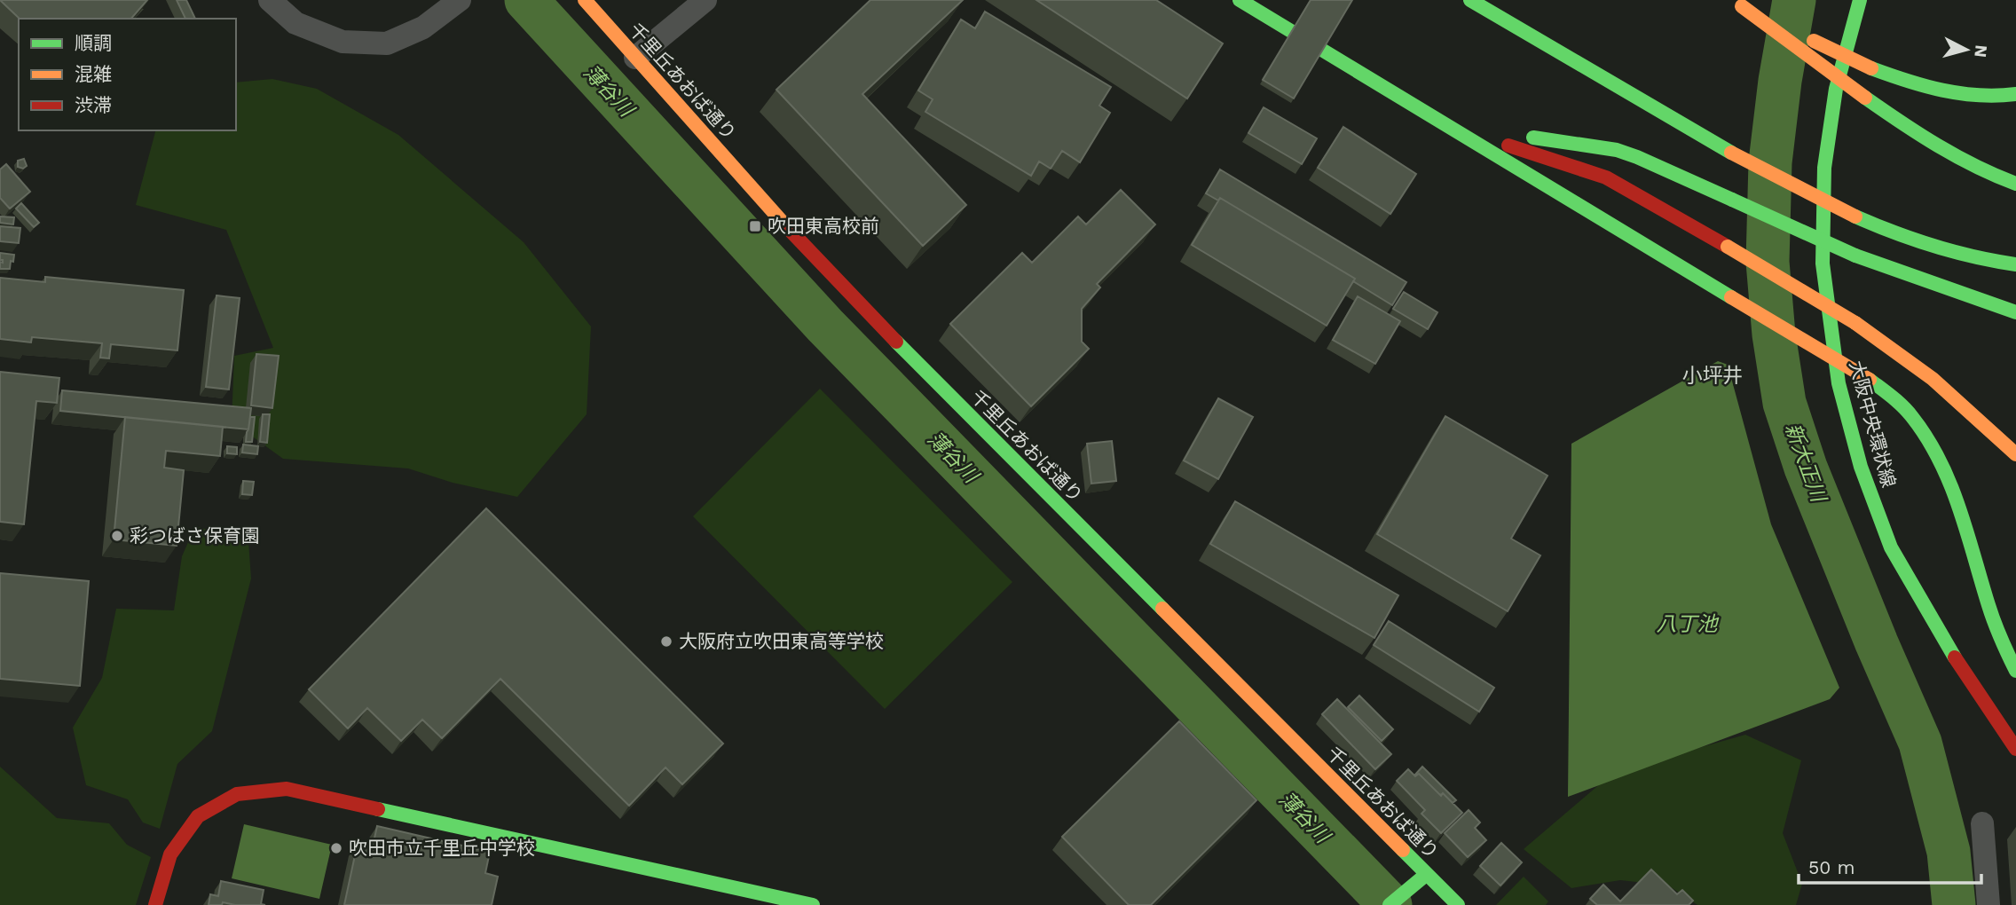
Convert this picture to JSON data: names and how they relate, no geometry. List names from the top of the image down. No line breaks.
{"streets":{"main road":["千里丘あおば通り","大阪中央環状線"]},"districts":["小坪井"],"water":["薄谷川","新大正川","八丁池"],"places":{"transit":["吹田東高校前"],"other":["彩つばさ保育園","大阪府立吹田東高等学校","吹田市立千里丘中学校"]},"legend":["順調","混雑","渋滞"],"scale_bar":"50 m","north":"right"}
